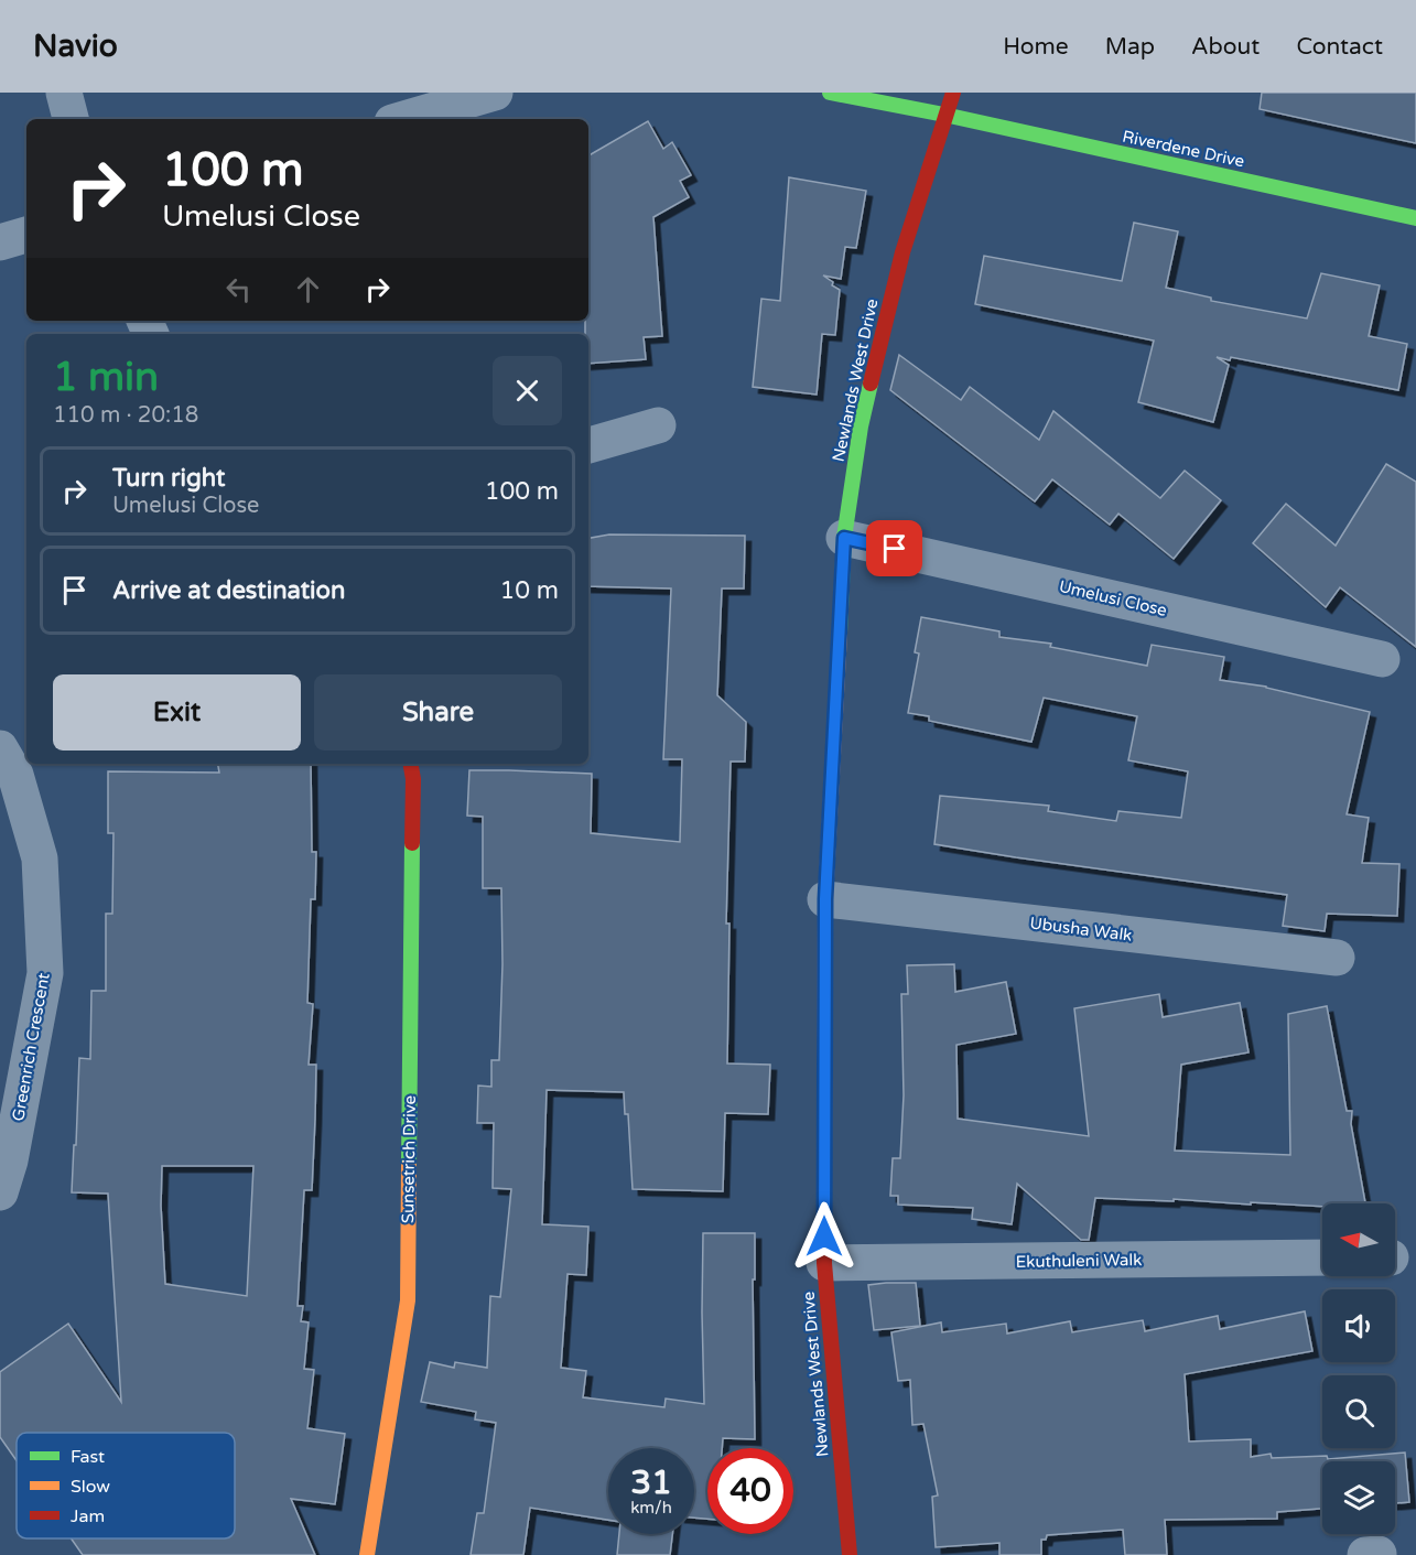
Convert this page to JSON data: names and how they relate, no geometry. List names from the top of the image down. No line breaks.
{"streets":{"street":["Riverdene Drive","Newlands West Drive","Umelusi Close","Ubusha Walk","Greenrich Crescent","Sunsetrich Drive","Ekuthuleni Walk"]},"crossings":[["Riverdene Drive","Newlands West Drive"],["Newlands West Drive","Umelusi Close"],["Newlands West Drive","Ubusha Walk"],["Newlands West Drive","Ekuthuleni Walk"]],"legend":["Fast","Slow","Jam"],"north":"left","page":{"header":"Navio","nav":["Home","Map","About","Contact"],"turn":["100 m","Umelusi Close"],"heading":["1 min","110 m · 20:18"],"list":[{"name":"Turn right","note":"Umelusi Close","value":"100 m"},{"name":"Arrive at destination","value":"10 m"}],"buttons":["Exit","Share"],"speed":"31 km/h","limit":"40"}}
